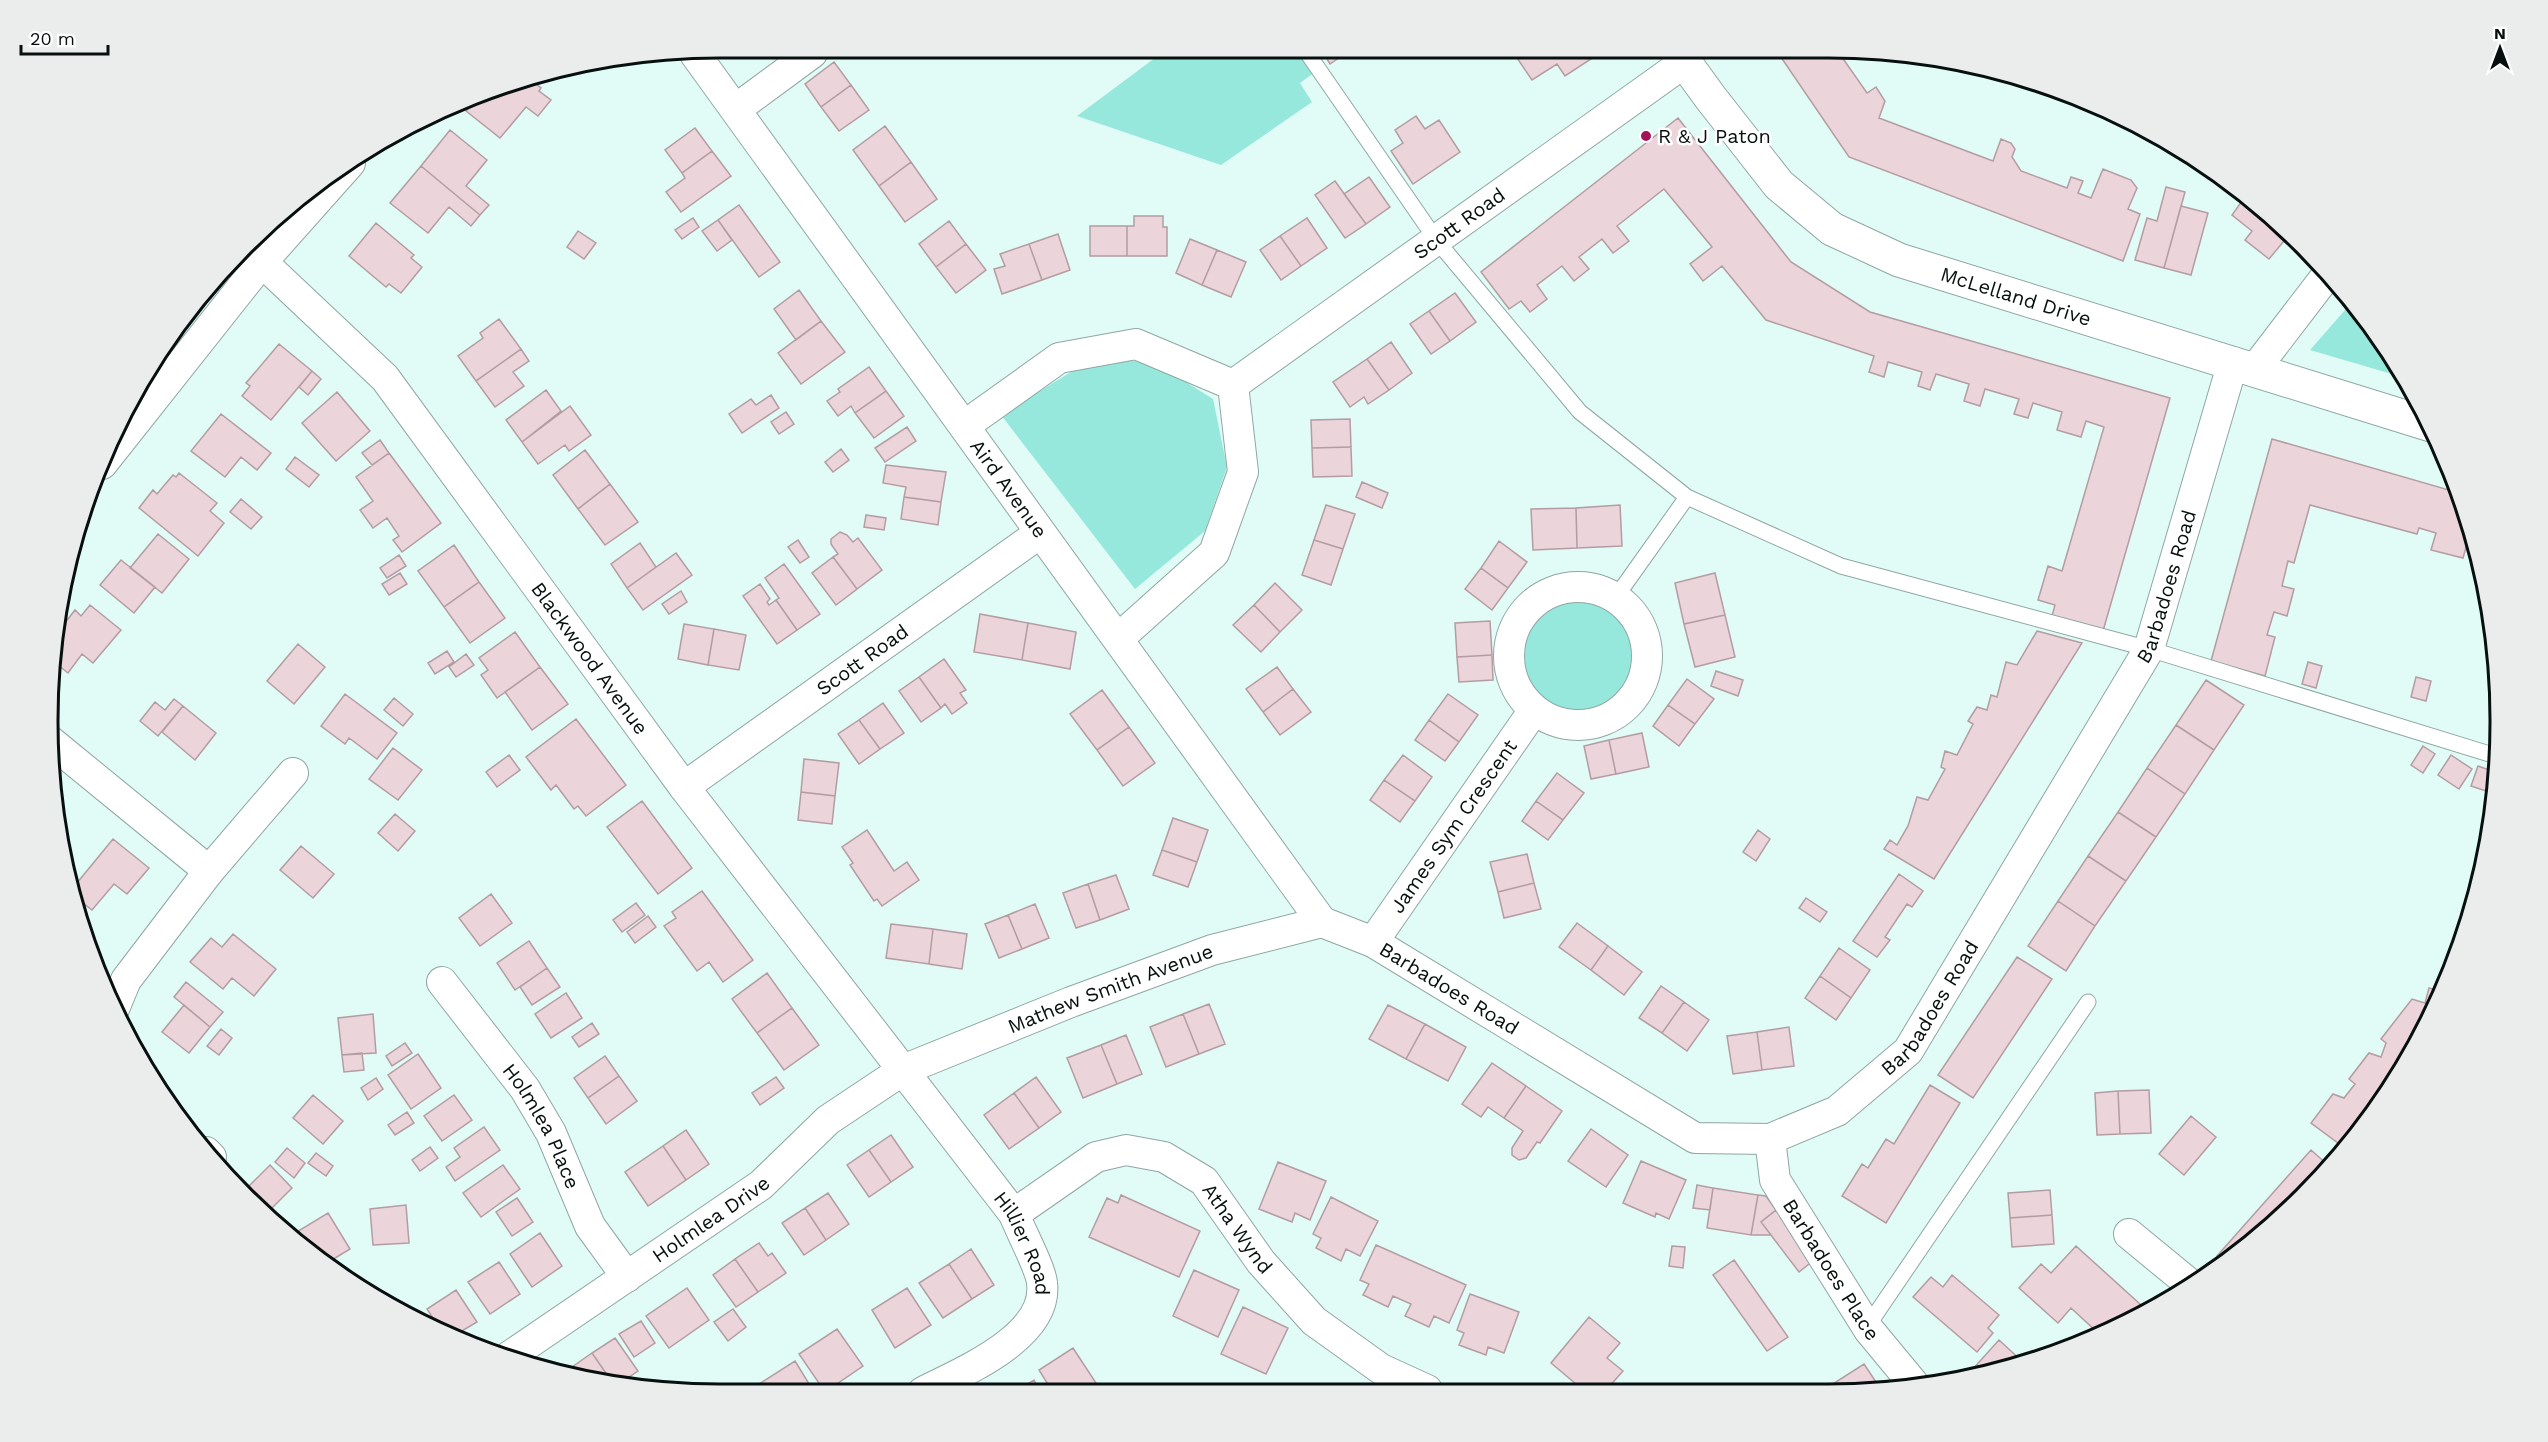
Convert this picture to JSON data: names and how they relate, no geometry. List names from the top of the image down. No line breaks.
{"streets":{"street":["Scott Road","McLelland Drive","Aird Avenue","Barbadoes Road","Blackwood Avenue","James Sym Crescent","Mathew Smith Avenue","Holmlea Place","Holmlea Drive","Atha Wynd","Hillier Road","Barbadoes Place"]},"crossings":[["Scott Road","Aird Avenue"],["Scott Road","Blackwood Avenue"],["McLelland Drive","Barbadoes Road"],["Aird Avenue","Barbadoes Road"],["Aird Avenue","Mathew Smith Avenue"],["Barbadoes Road","James Sym Crescent"],["Barbadoes Road","Mathew Smith Avenue"],["Barbadoes Road","Barbadoes Place"],["Blackwood Avenue","Mathew Smith Avenue"],["Blackwood Avenue","Holmlea Drive"],["Blackwood Avenue","Hillier Road"],["Mathew Smith Avenue","Holmlea Drive"],["Mathew Smith Avenue","Hillier Road"],["Holmlea Place","Holmlea Drive"],["Holmlea Drive","Hillier Road"],["Atha Wynd","Hillier Road"]],"places":["R & J Paton"],"scale_bar":"20 m","north":"top"}
